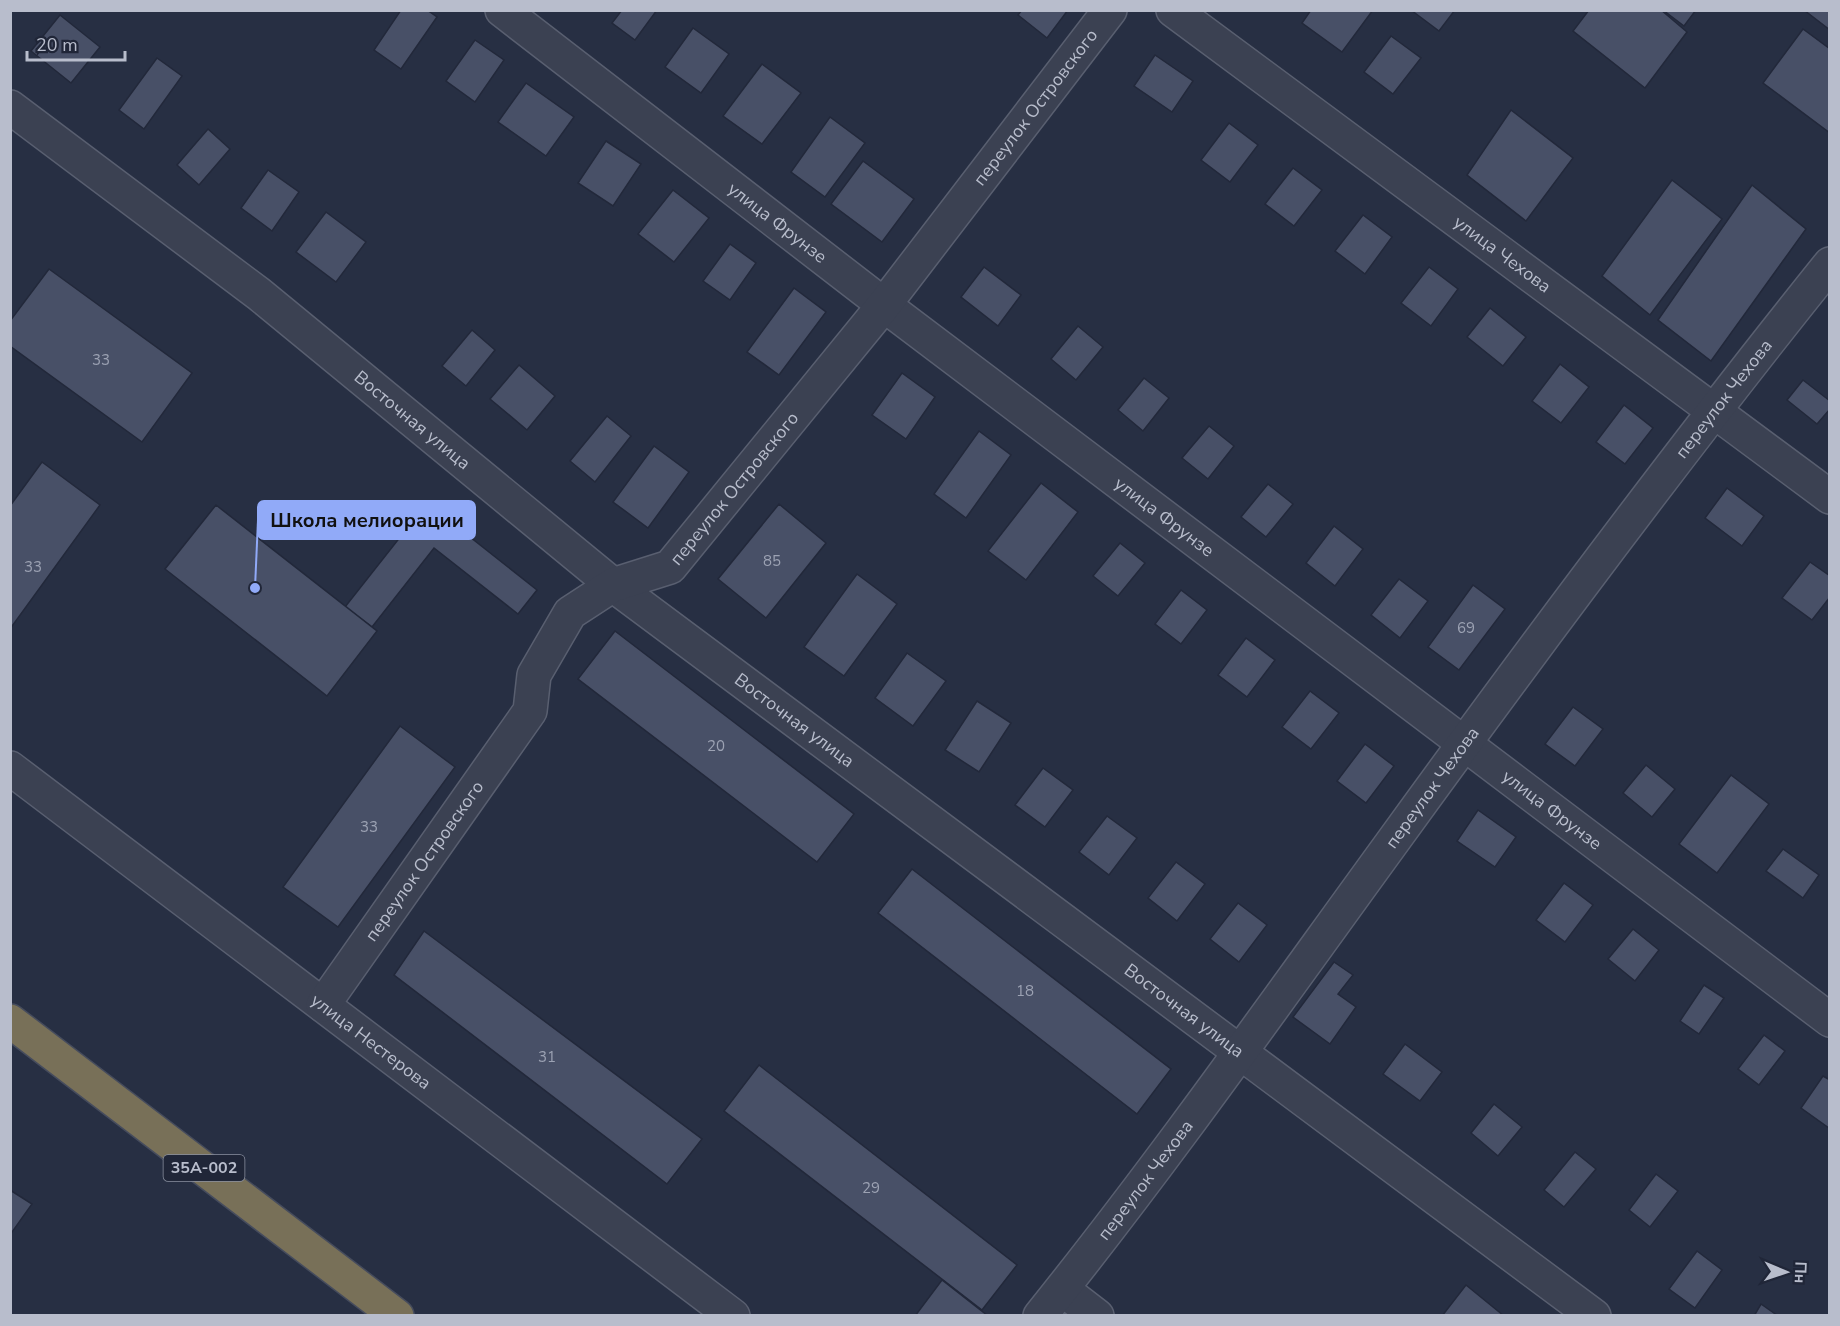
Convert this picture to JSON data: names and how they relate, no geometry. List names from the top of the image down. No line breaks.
{"streets":{"highway":["35А-002"],"street":["переулок Островского","улица Фрунзе","улица Чехова","переулок Чехова","Восточная улица","улица Нестерова"]},"crossings":[["переулок Островского","улица Фрунзе"],["переулок Островского","Восточная улица"],["переулок Островского","улица Нестерова"],["улица Фрунзе","переулок Чехова"],["улица Чехова","переулок Чехова"],["переулок Чехова","Восточная улица"]],"places":["Школа мелиорации"],"house_numbers":["33","85","33","69","20","33","18","31","29"],"scale_bar":"20 m","north":"right"}
